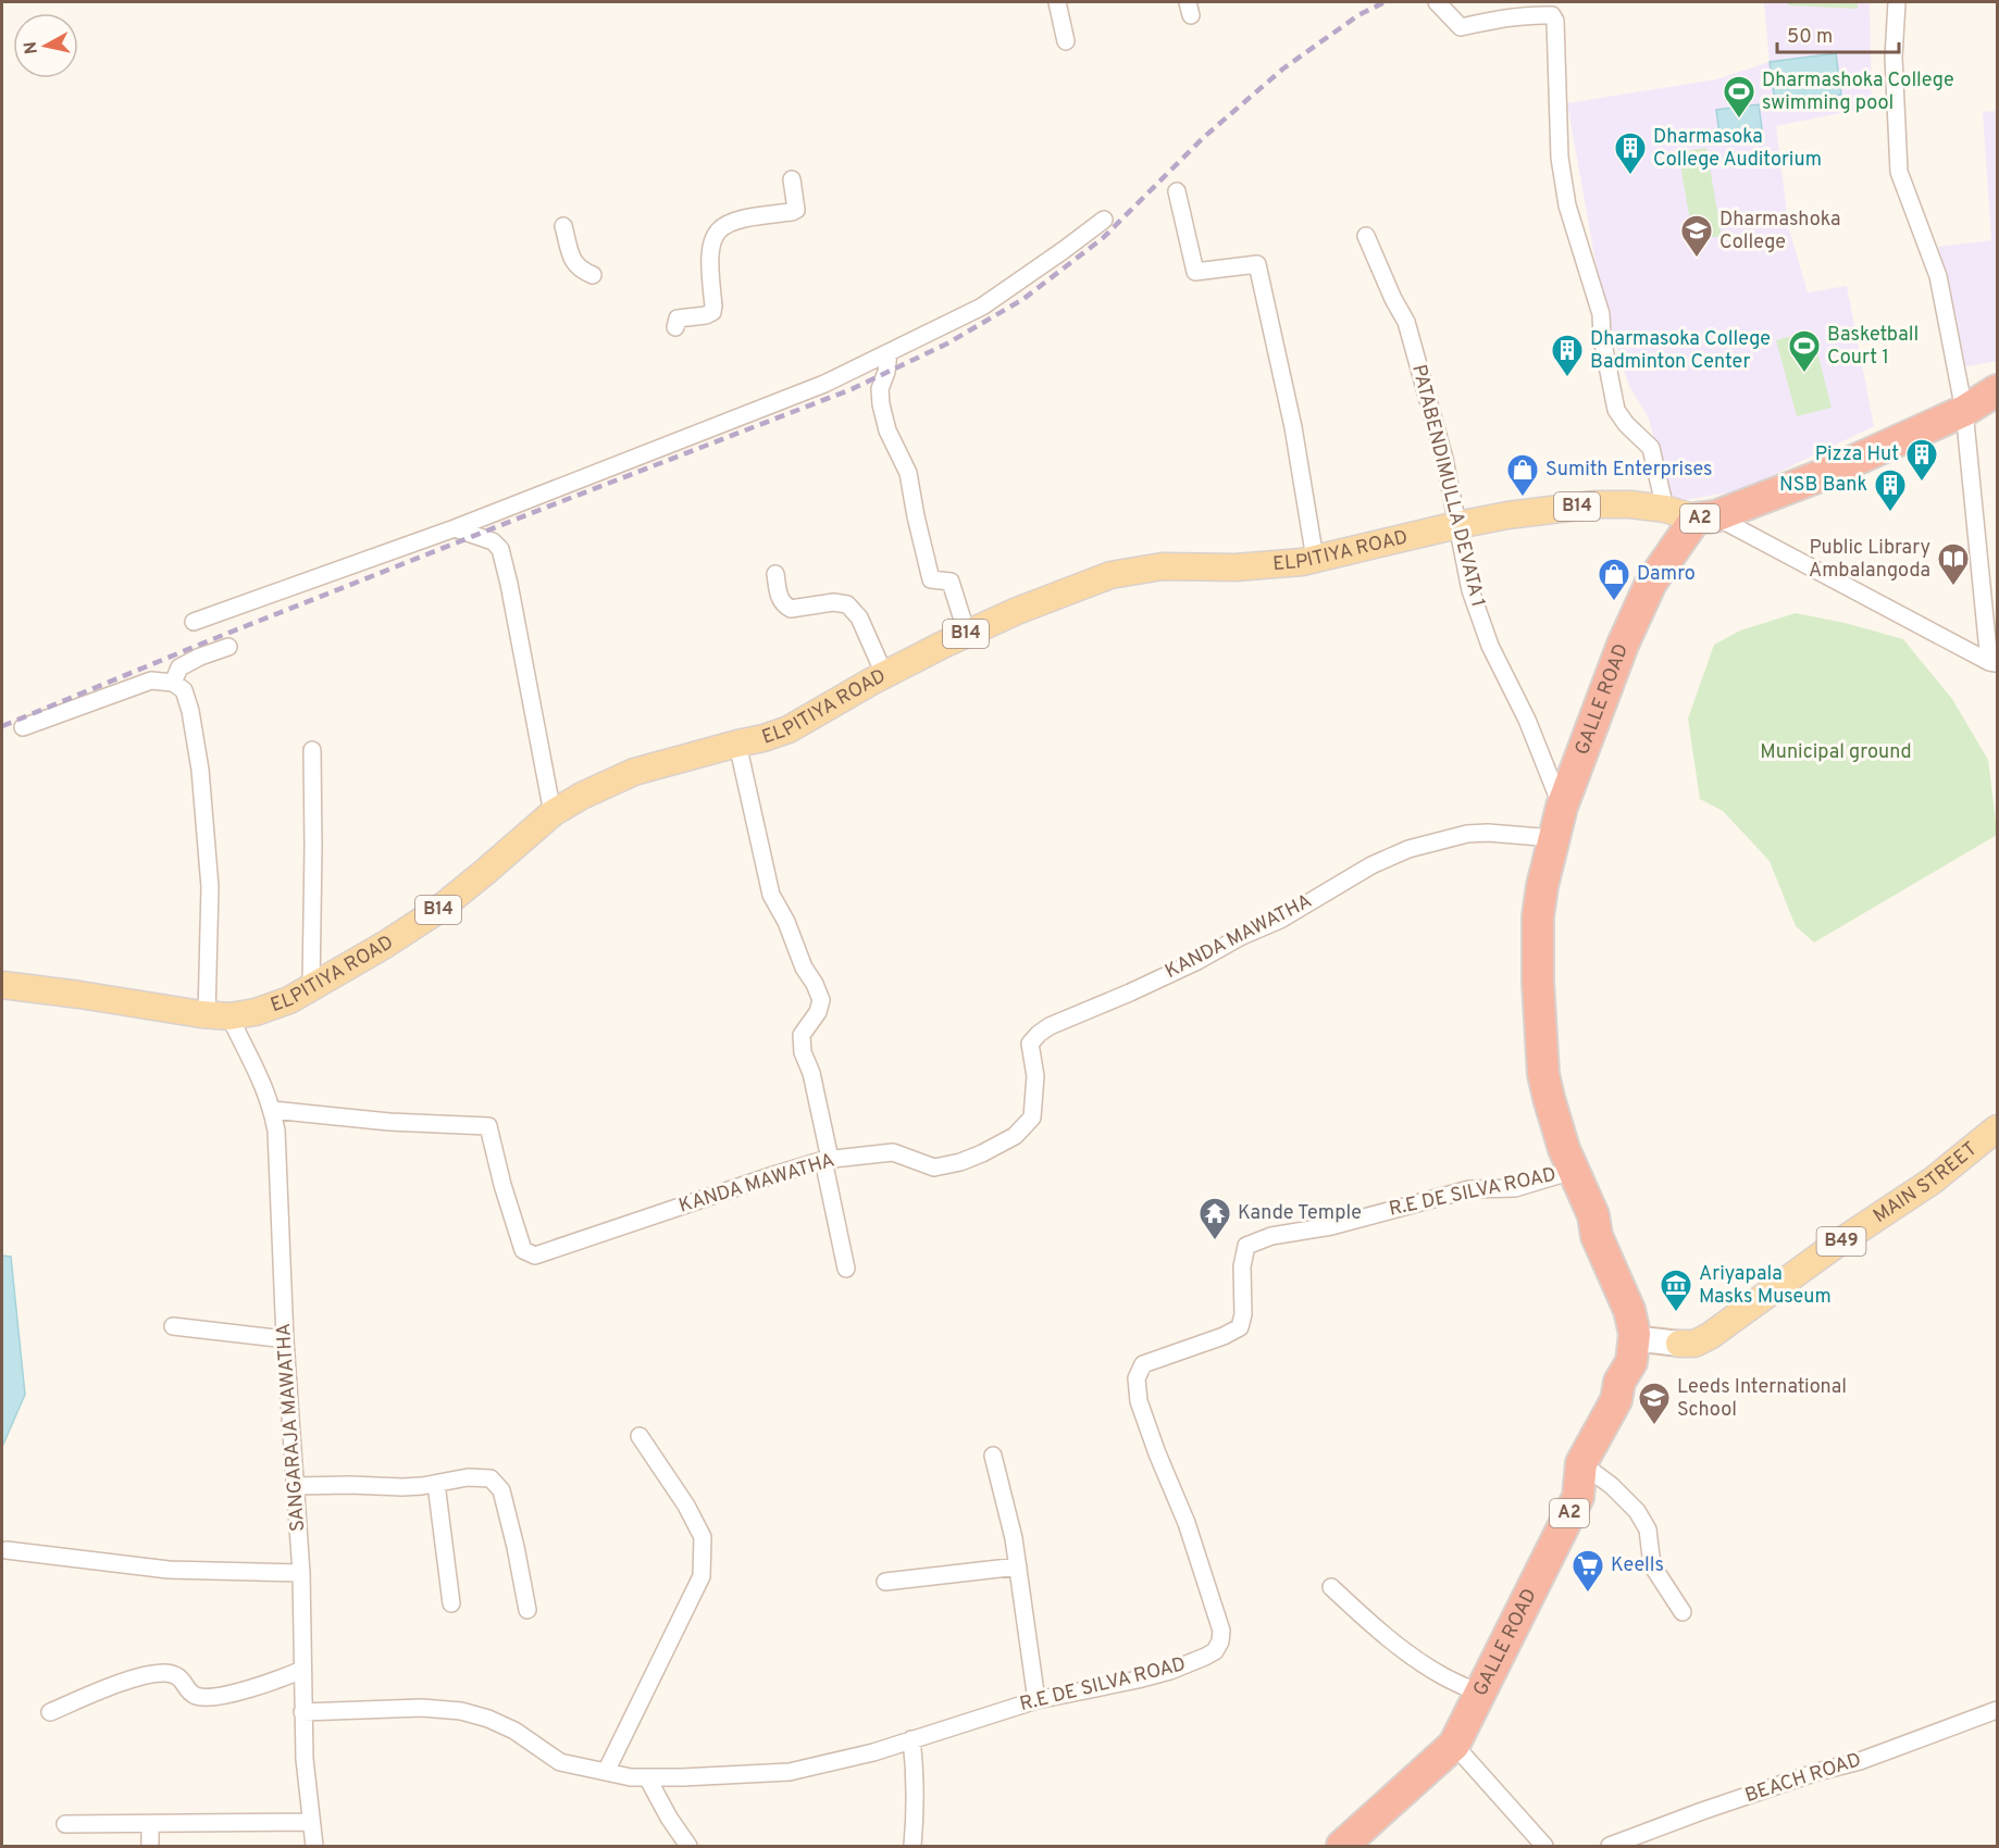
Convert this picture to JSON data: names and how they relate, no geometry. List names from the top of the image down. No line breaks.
{"streets":{"highway":["A2","GALLE ROAD"],"main road":["B14","ELPITIYA ROAD","MAIN STREET","B49"],"street":["PATABENDIMULLA DEVATA 1","KANDA MAWATHA","R.E DE SILVA ROAD","SANGARAJA MAWATHA","BEACH ROAD"]},"crossings":[["PATABENDIMULLA DEVATA 1","ELPITIYA ROAD"],["PATABENDIMULLA DEVATA 1","GALLE ROAD"],["A2","ELPITIYA ROAD"],["A2","GALLE ROAD"],["ELPITIYA ROAD","GALLE ROAD"],["ELPITIYA ROAD","SANGARAJA MAWATHA"],["GALLE ROAD","KANDA MAWATHA"],["GALLE ROAD","MAIN STREET"],["GALLE ROAD","R.E DE SILVA ROAD"],["KANDA MAWATHA","SANGARAJA MAWATHA"],["R.E DE SILVA ROAD","SANGARAJA MAWATHA"]],"parks":["Municipal ground"],"places":{"sports":["Dharmashoka College swimming pool","Basketball Court 1"],"building":["Dharmasoka College Auditorium","Dharmasoka College Badminton Center","Pizza Hut","NSB Bank"],"school or university":["Dharmashoka College","Leeds International School"],"shop":["Sumith Enterprises","Damro"],"library":["Public Library Ambalangoda"],"temple":["Kande Temple"],"museum":["Ariyapala Masks Museum"],"supermarket":["Keells"]},"scale_bar":"50 m","north":"left"}
